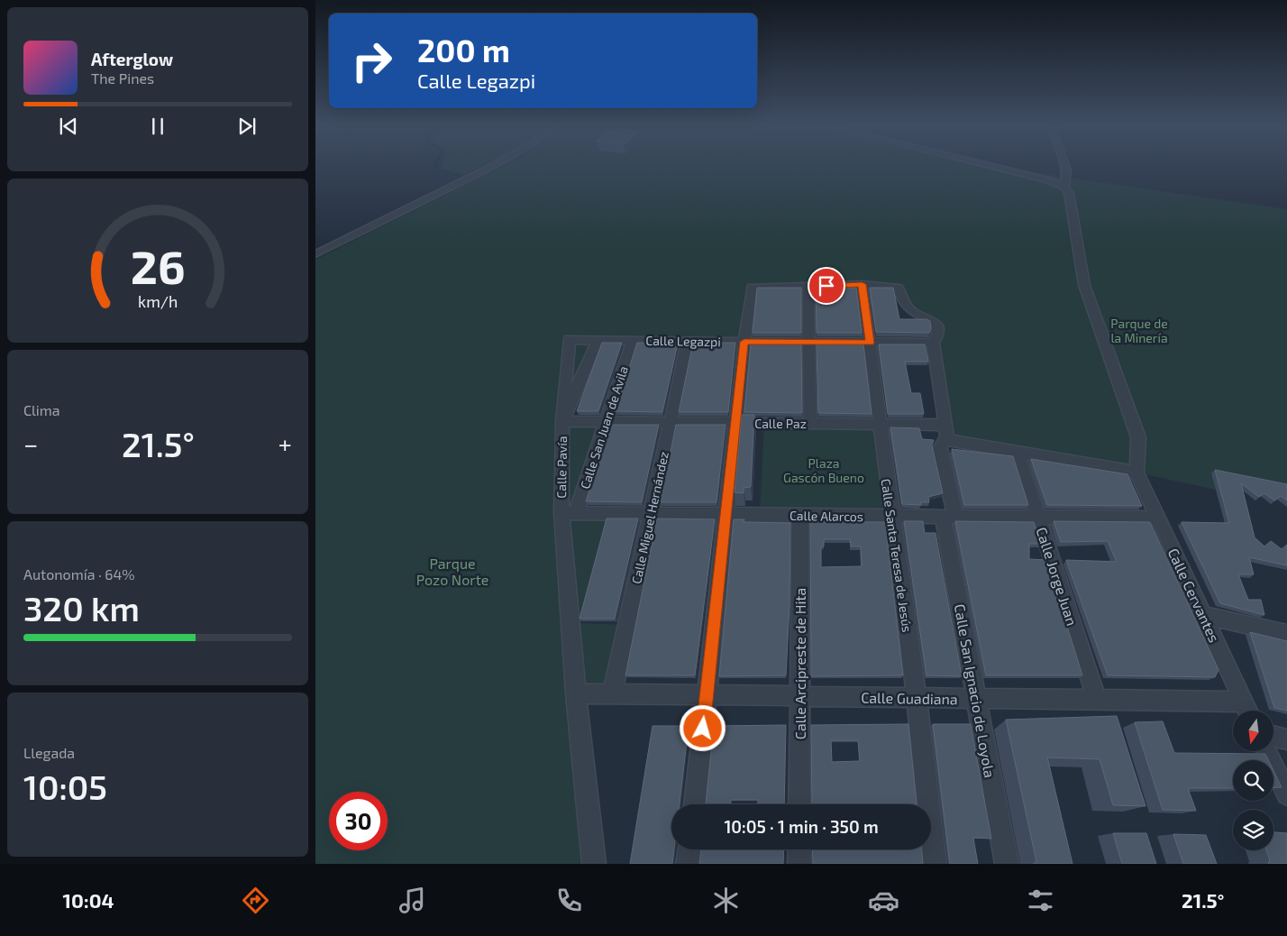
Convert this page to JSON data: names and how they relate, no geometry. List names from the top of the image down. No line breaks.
{"streets":{"street":["Calle Legazpi","Calle Paz","Calle San Juan de Avila","Calle Pavía","Calle Alarcos","Calle Miguel Hernández","Calle Santa Teresa de Jesús","Calle Jorge Juan","Calle Cervantes","Calle Arcipreste de Hita","Calle San Ignacio de Loyola","Calle Guadiana"]},"crossings":[["Calle Legazpi","Calle San Juan de Avila"],["Calle Legazpi","Calle Pavía"],["Calle Legazpi","Calle Miguel Hernández"],["Calle Legazpi","Calle Santa Teresa de Jesús"],["Calle Legazpi","Calle San Ignacio de Loyola"],["Calle Paz","Calle San Juan de Avila"],["Calle Paz","Calle Pavía"],["Calle Paz","Calle Miguel Hernández"],["Calle Paz","Calle Santa Teresa de Jesús"],["Calle Paz","Calle Jorge Juan"],["Calle Paz","Calle Cervantes"],["Calle Paz","Calle San Ignacio de Loyola"],["Calle San Juan de Avila","Calle Pavía"],["Calle San Juan de Avila","Calle Alarcos"],["Calle San Juan de Avila","Calle Guadiana"],["Calle Pavía","Calle Alarcos"],["Calle Alarcos","Calle Miguel Hernández"],["Calle Alarcos","Calle Santa Teresa de Jesús"],["Calle Alarcos","Calle Jorge Juan"],["Calle Alarcos","Calle Cervantes"],["Calle Alarcos","Calle Arcipreste de Hita"],["Calle Alarcos","Calle San Ignacio de Loyola"],["Calle Miguel Hernández","Calle Guadiana"],["Calle Santa Teresa de Jesús","Calle San Ignacio de Loyola"],["Calle Santa Teresa de Jesús","Calle Guadiana"],["Calle Jorge Juan","Calle Guadiana"],["Calle Cervantes","Calle Guadiana"],["Calle Arcipreste de Hita","Calle Guadiana"],["Calle San Ignacio de Loyola","Calle Guadiana"]],"parks":["Parque de la Minería","Plaza Gascón Bueno","Parque Pozo Norte"],"north":"bottom","page":{"turn":["200 m","Calle Legazpi"],"song":["Afterglow","The Pines"],"tile":["Clima",["Autonomía · 64%","320 km"],["Llegada","10:05"]],"heat":["−","21.5°","+"],"limit":"30","trip":"10:05 · 1 min · 350 m","tabs":["10:04","21.5°"],"gauge":["26","km/h"]}}
